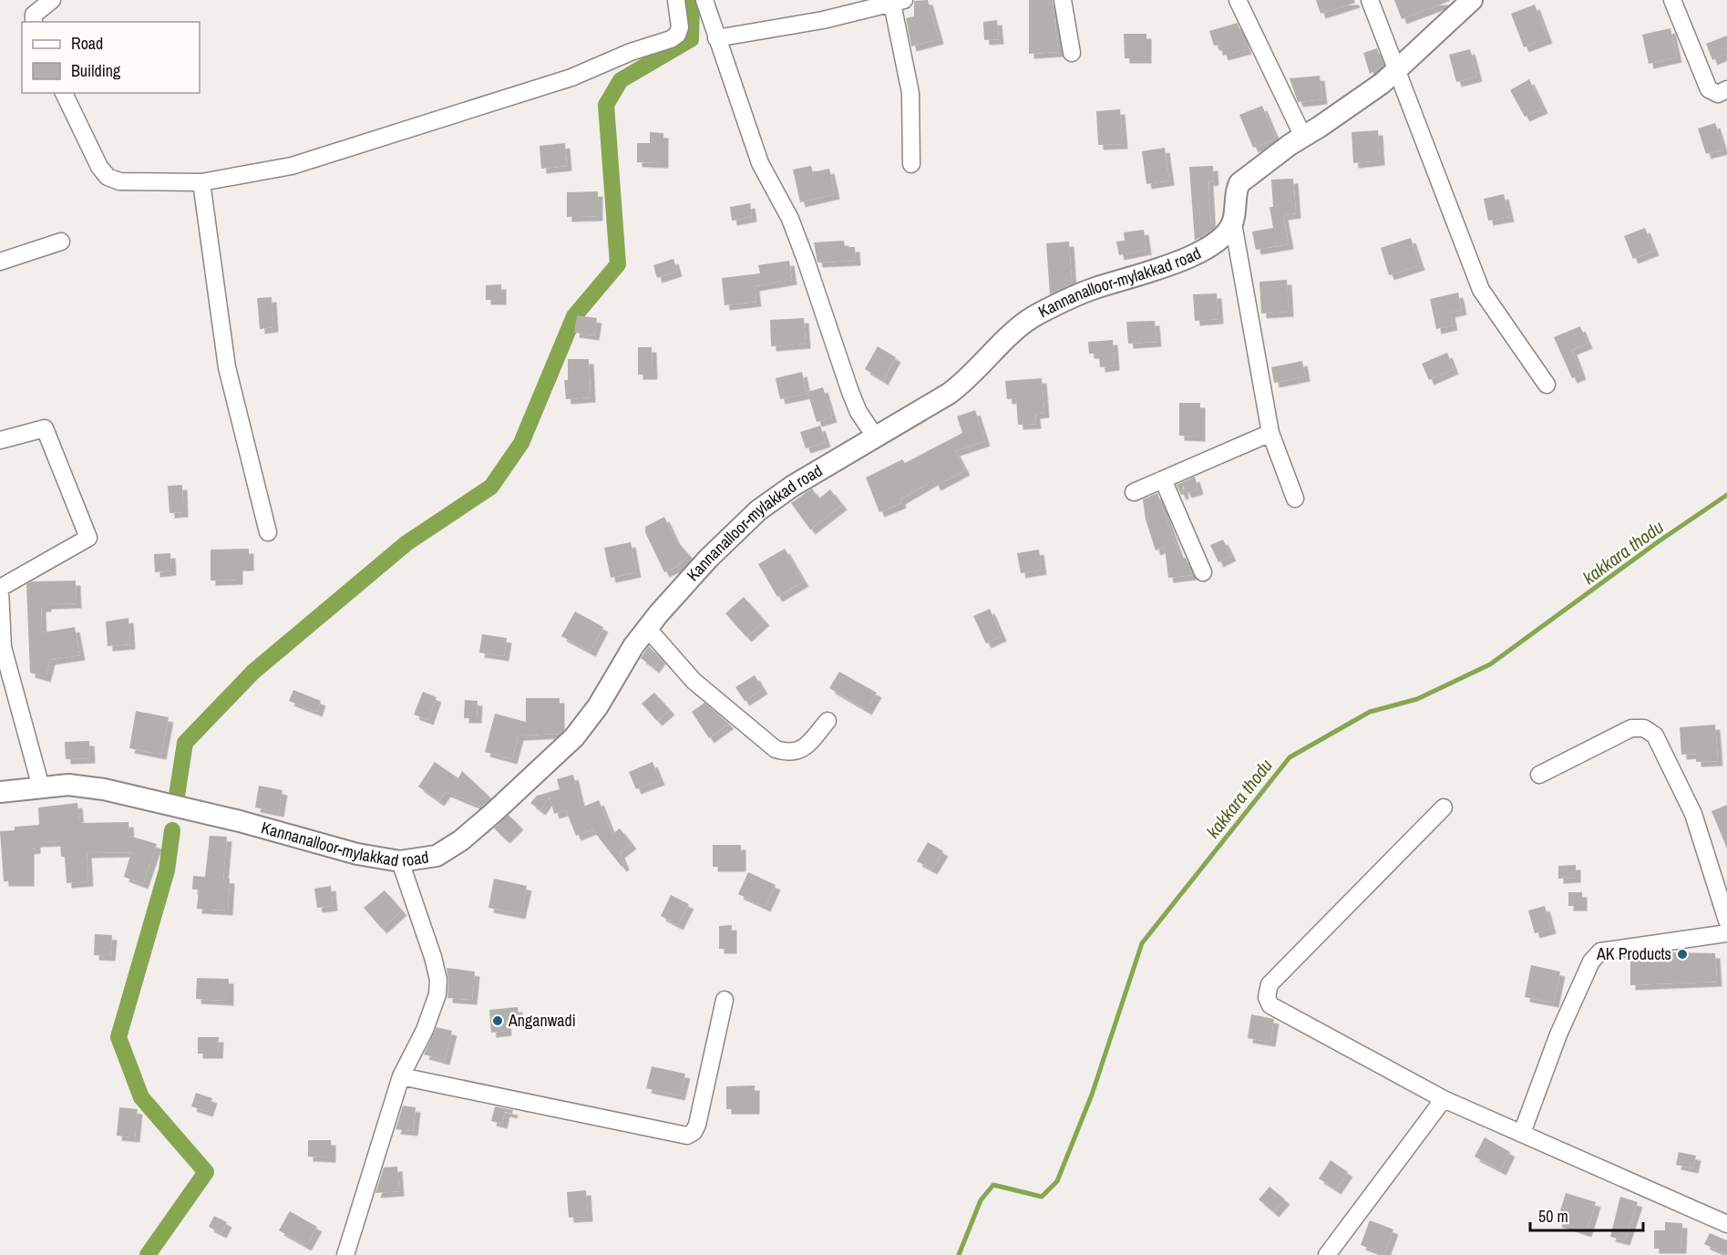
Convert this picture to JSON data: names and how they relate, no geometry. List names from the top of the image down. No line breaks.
{"streets":{"main road":["Kannanalloor-mylakkad road"]},"water":["kakkara thodu"],"places":["AK Products","Anganwadi"],"legend":["Road","Building"],"scale_bar":"50 m"}
